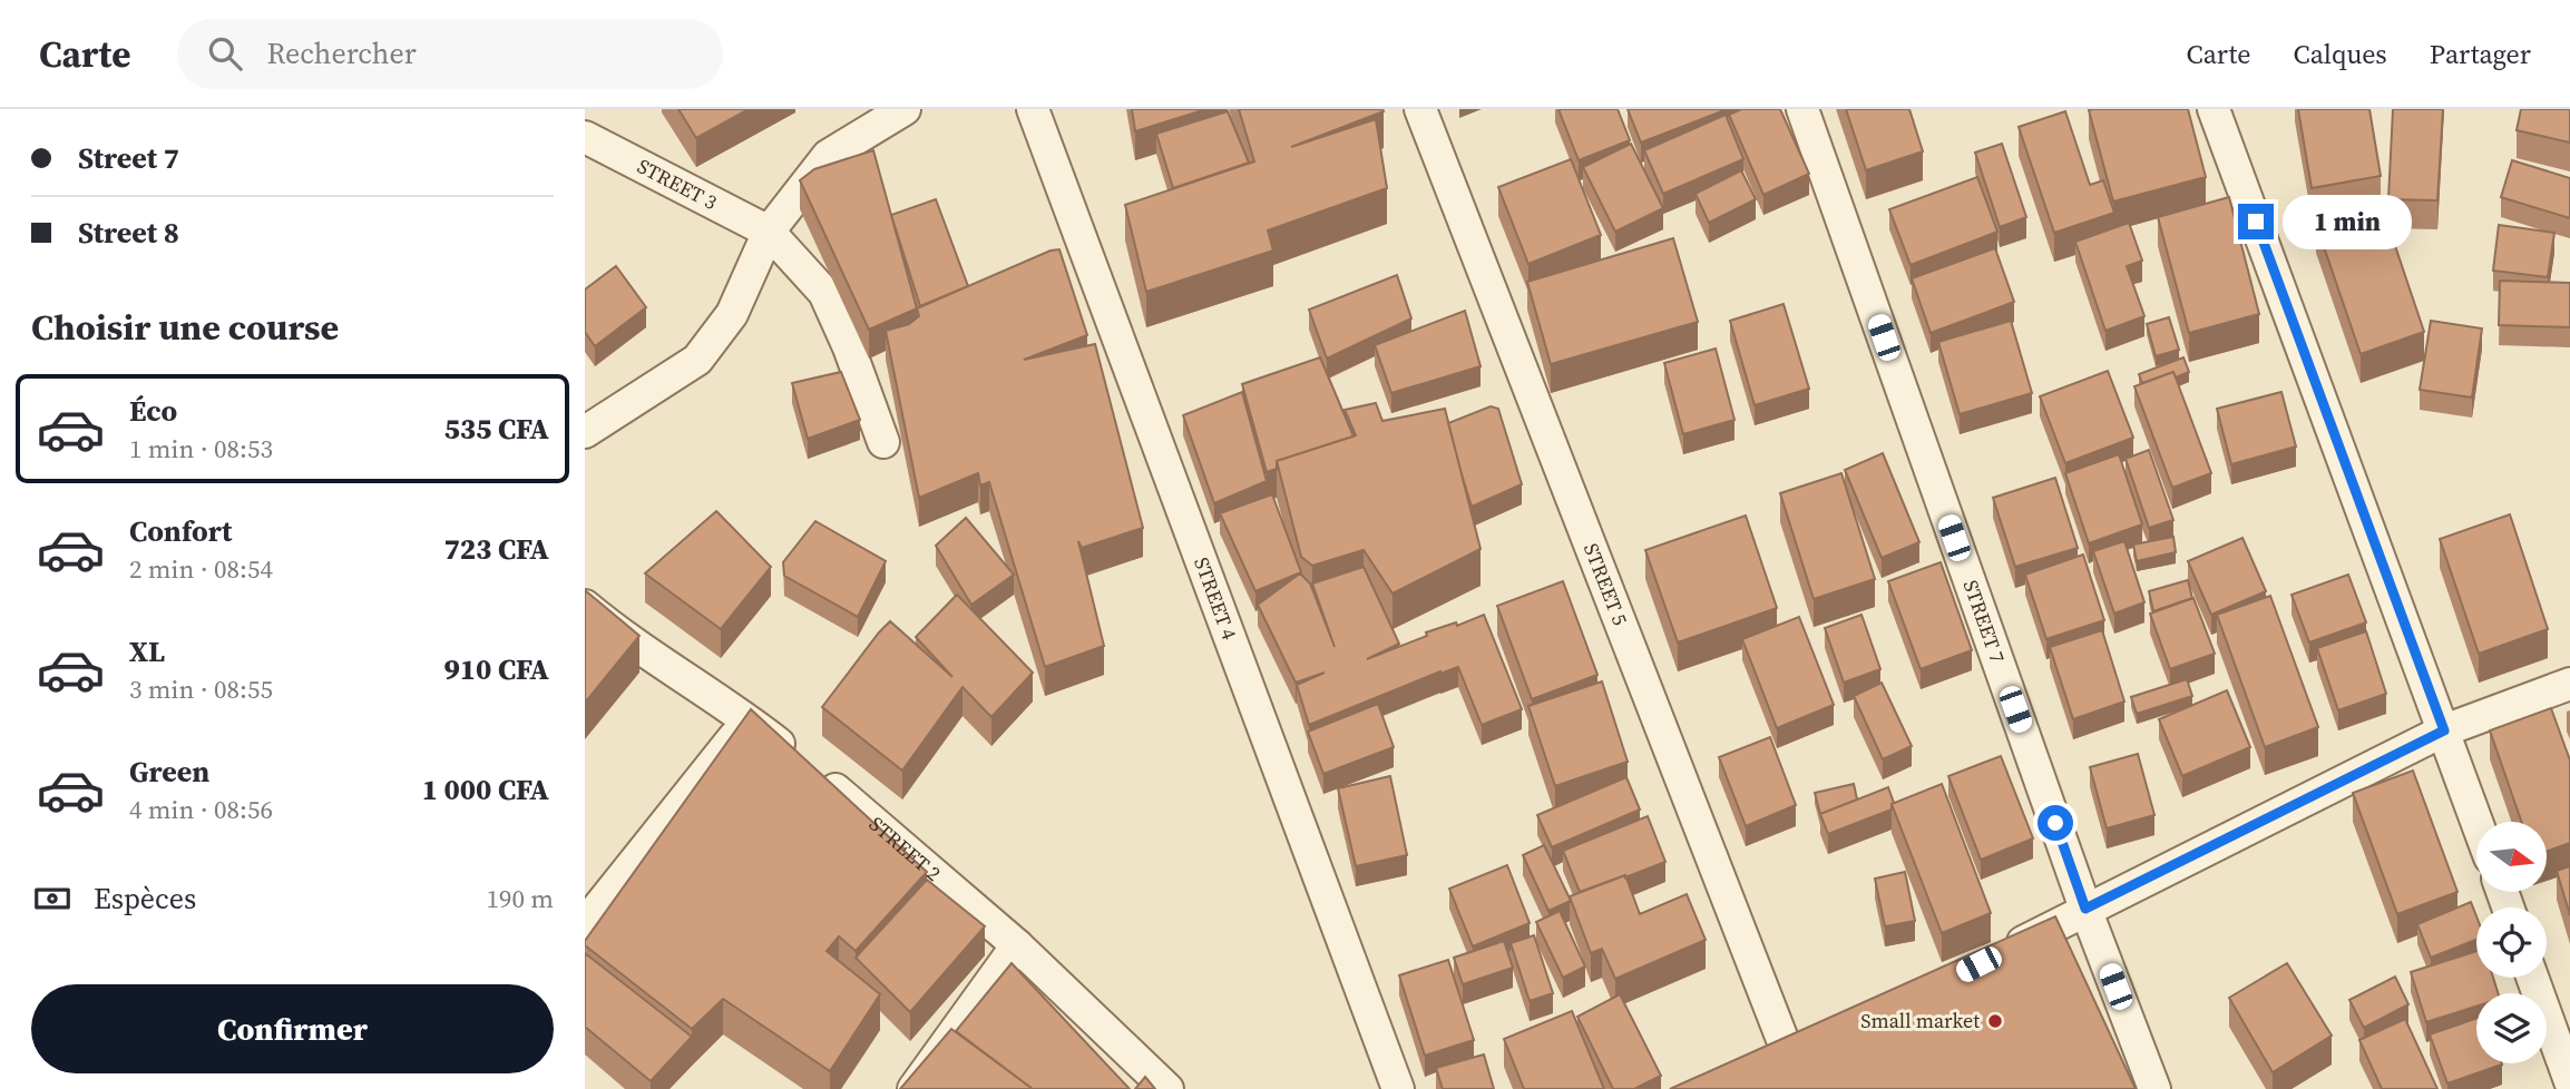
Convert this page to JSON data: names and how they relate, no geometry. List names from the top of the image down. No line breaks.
{"streets":{"street":["STREET 3","STREET 5","STREET 4","STREET 7","STREET 2"]},"places":["Small market"],"north":"right","page":{"header":"Carte","search":"Rechercher","nav":["Carte","Calques","Partager"],"banner":["Street 7","Street 8"],"bubble":"1 min","heading":"Choisir une course","list":[{"name":"Éco","note":"1 min · 08:53","value":"535 CFA"},{"name":"Confort","note":"2 min · 08:54","value":"723 CFA"},{"name":"XL","note":"3 min · 08:55","value":"910 CFA"},{"name":"Green","note":"4 min · 08:56","value":"1 000 CFA"}],"pay":["Espèces","190 m"],"buttons":"Confirmer"}}
